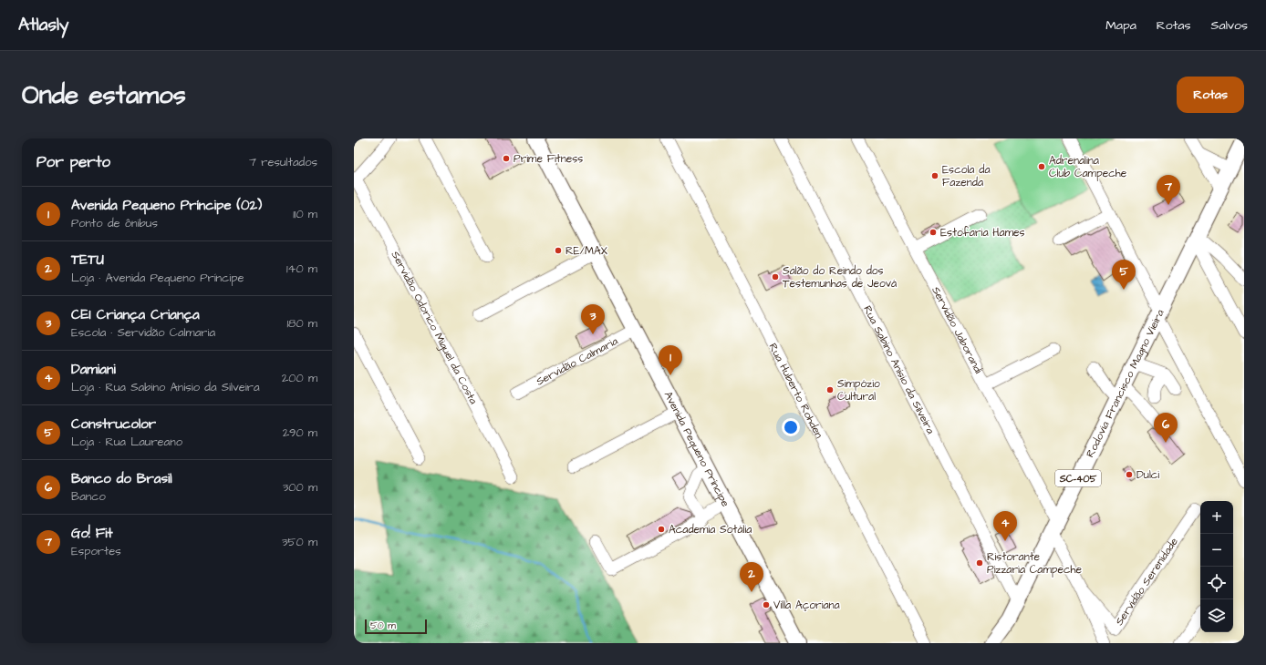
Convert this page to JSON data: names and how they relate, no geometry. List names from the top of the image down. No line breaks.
{"streets":{"main road":["Rodovia Francisco Magno Vieira","Avenida Pequeno Príncipe","SC-405"],"street":["Servidão Odorico Miguel da Costa","Servidão Jaborandi","Servidão Calmaria","Rua Sabino Anísio da Silveira","Rua Huberto Rohden","Servidão Serenidade"]},"crossings":[["Servidão Jaborandi","Rodovia Francisco Magno Vieira"],["Servidão Jaborandi","Servidão Serenidade"],["Servidão Calmaria","Avenida Pequeno Príncipe"],["Rua Sabino Anísio da Silveira","Rodovia Francisco Magno Vieira"]],"places":["Prime Fitness","Adrenalina Club Campeche","Escola da Fazenda","Estofaria Hames","RE/MAX","Salão do Reindo dos Testemunhas de Jeová","Simpózio Cultural","Dulci","Academia Sotália","Ristorante Pizzaria Campeche","Villa Açoriana"],"scale_bar":"50 m","page":{"header":"Atlasly","nav":["Mapa","Rotas","Salvos"],"buttons":"Rotas","title":"Onde estamos","heading":["Por perto","7 resultados"],"pins":["7","5","3","1","6","4","2"],"list":[{"mark":"1","name":"Avenida Pequeno Príncipe (02)","note":"Ponto de ônibus","value":"110 m"},{"mark":"2","name":"TETU","note":"Loja · Avenida Pequeno Príncipe","value":"140 m"},{"mark":"3","name":"CEI Criança Criança","note":"Escola · Servidão Calmaria","value":"180 m"},{"mark":"4","name":"Damiani","note":"Loja · Rua Sabino Anísio da Silveira","value":"200 m"},{"mark":"5","name":"Construcolor","note":"Loja · Rua Laureano","value":"290 m"},{"mark":"6","name":"Banco do Brasil","note":"Banco","value":"300 m"},{"mark":"7","name":"Go! Fit","note":"Esportes","value":"350 m"}],"map_buttons":["+","−"],"scale":"50 m"}}
